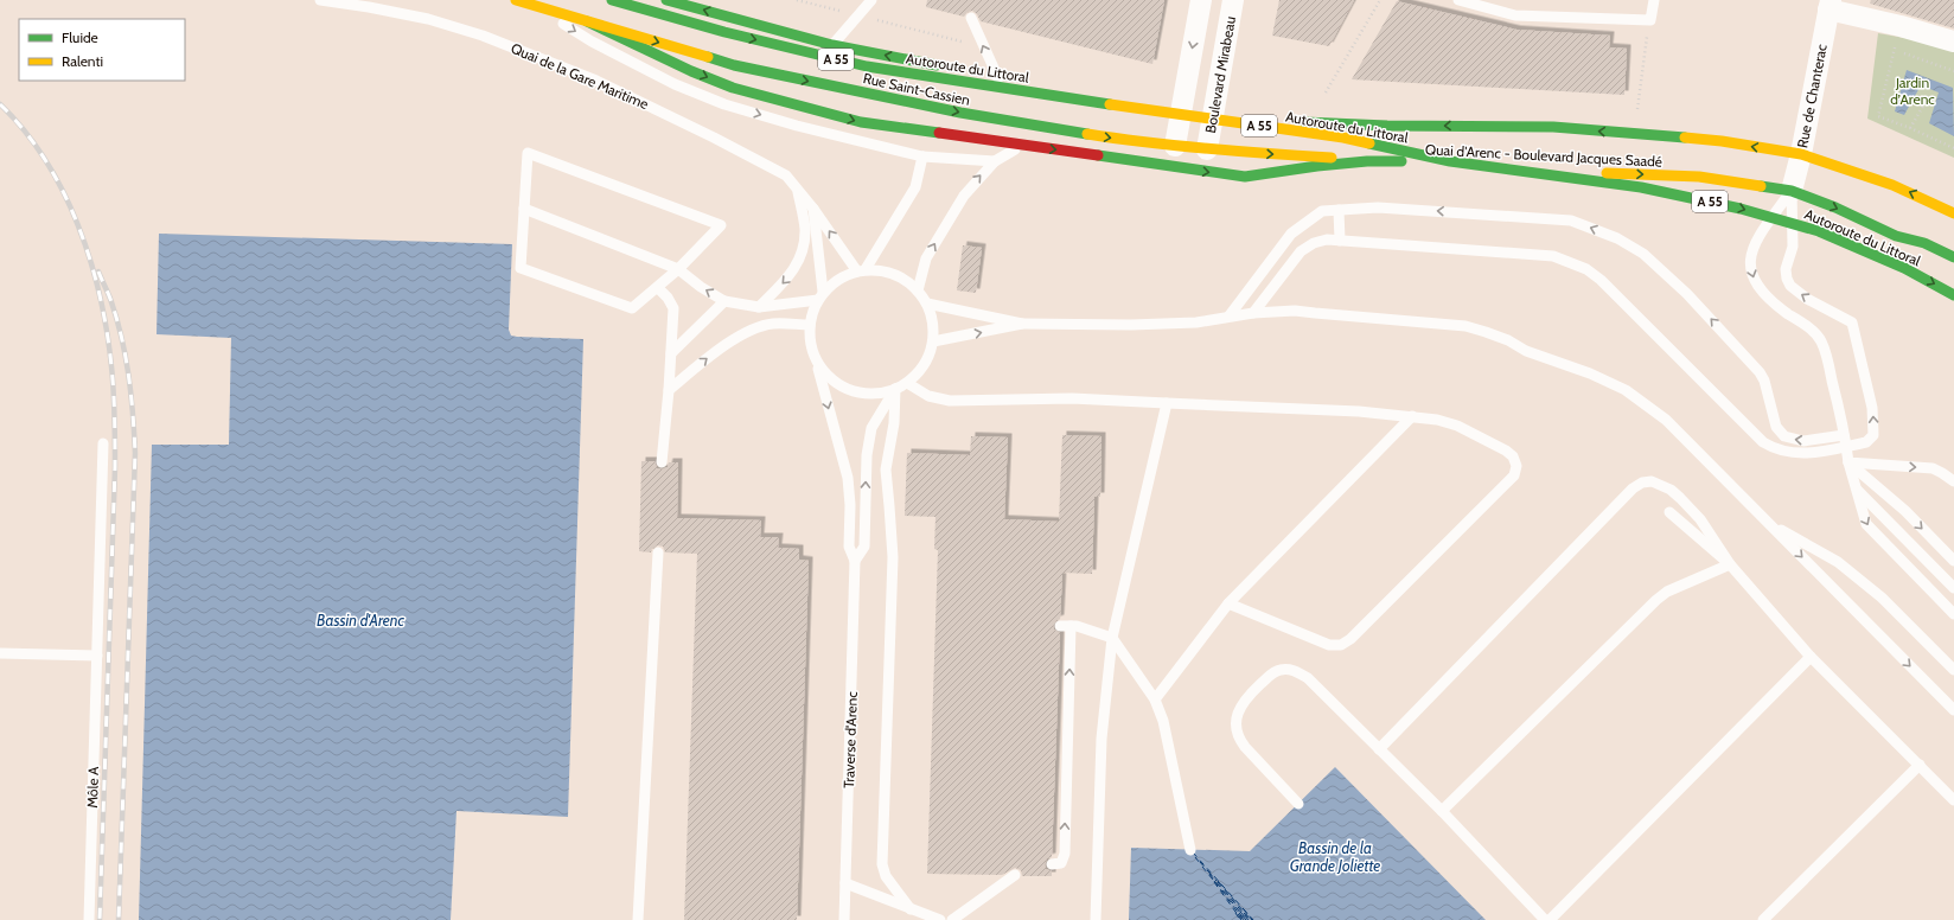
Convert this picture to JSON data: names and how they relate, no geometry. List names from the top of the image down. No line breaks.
{"streets":{"main road":["A 55","Autoroute du Littoral","Rue Saint-Cassien","Quai d'Arenc - Boulevard Jacques Saadé"],"street":["Boulevard Mirabeau","Rue de Chanterac"],"lane":["Quai de la Gare Maritime","Traverse d'Arenc","Môle A"]},"crossings":[["Boulevard Mirabeau","Rue Saint-Cassien"],["Boulevard Mirabeau","Quai d'Arenc - Boulevard Jacques Saadé"],["Quai de la Gare Maritime","Traverse d'Arenc"],["Rue Saint-Cassien","Quai d'Arenc - Boulevard Jacques Saadé"],["Rue de Chanterac","Quai d'Arenc - Boulevard Jacques Saadé"]],"water":["Bassin d'Arenc","Bassin de la Grande Joliette"],"parks":["Jardin d’Arenc"],"legend":["Fluide","Ralenti"]}
